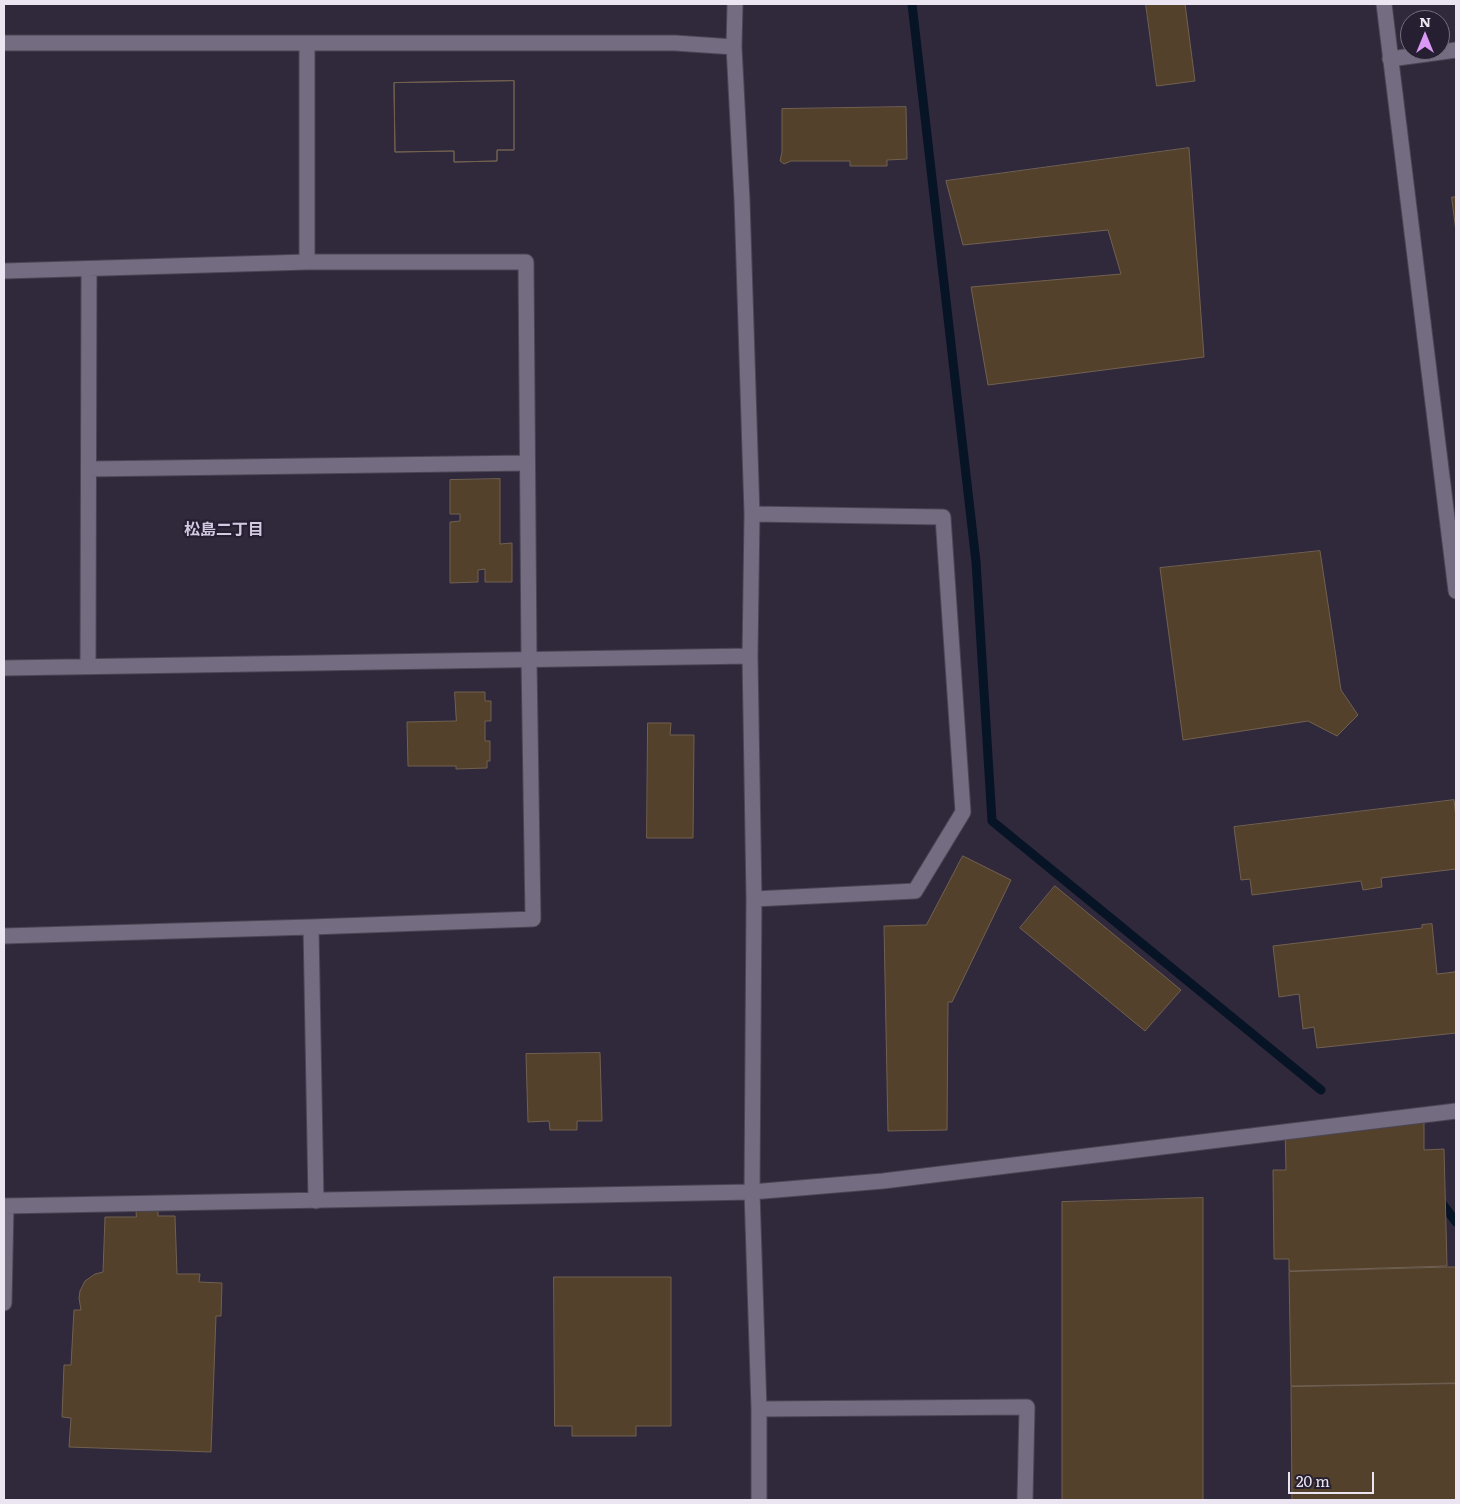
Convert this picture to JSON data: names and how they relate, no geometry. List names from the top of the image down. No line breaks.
{"districts":["松島二丁目"],"scale_bar":"20 m","north":"top"}
